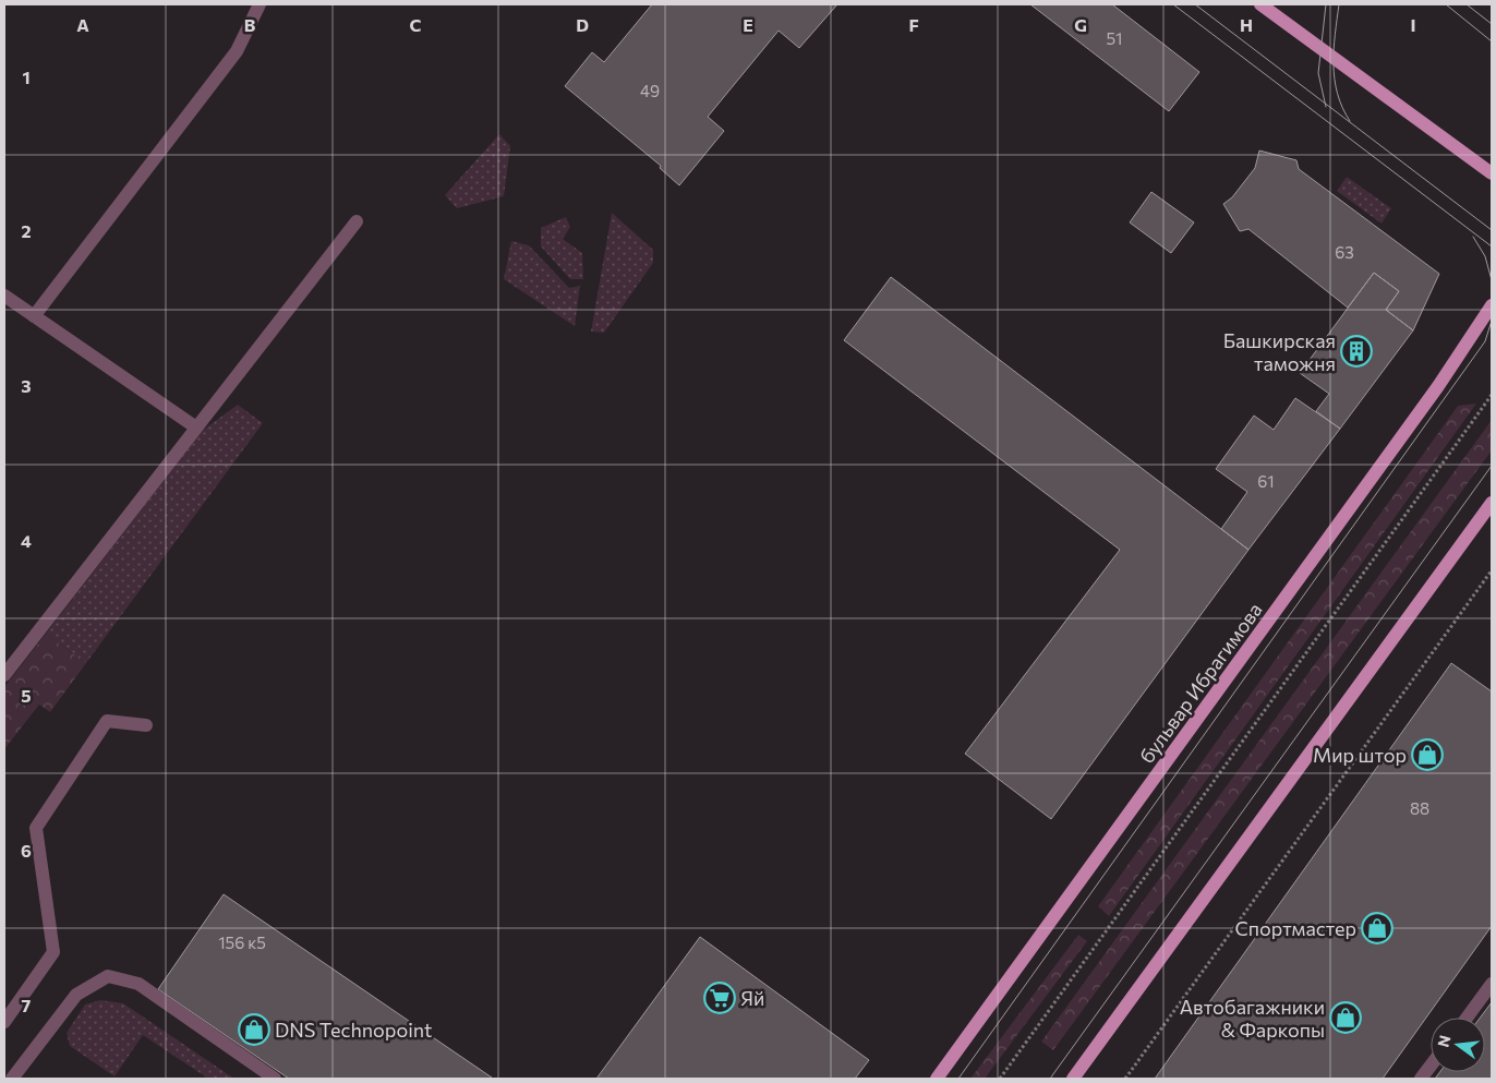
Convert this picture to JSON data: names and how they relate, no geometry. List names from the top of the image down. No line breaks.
{"streets":{"main road":["бульвар Ибрагимова"]},"places":{"building":["Башкирская таможня"],"shop":["Мир штор","Спортмастер","Автобагажники & Фаркопы","DNS Technopoint"],"supermarket":["Яй"]},"house_numbers":["51","49","63","61","88","156 к5"],"north":"left","grid":{"columns":["A","B","C","D","E","F","G","H","I"],"rows":["1","2","3","4","5","6","7"]}}
